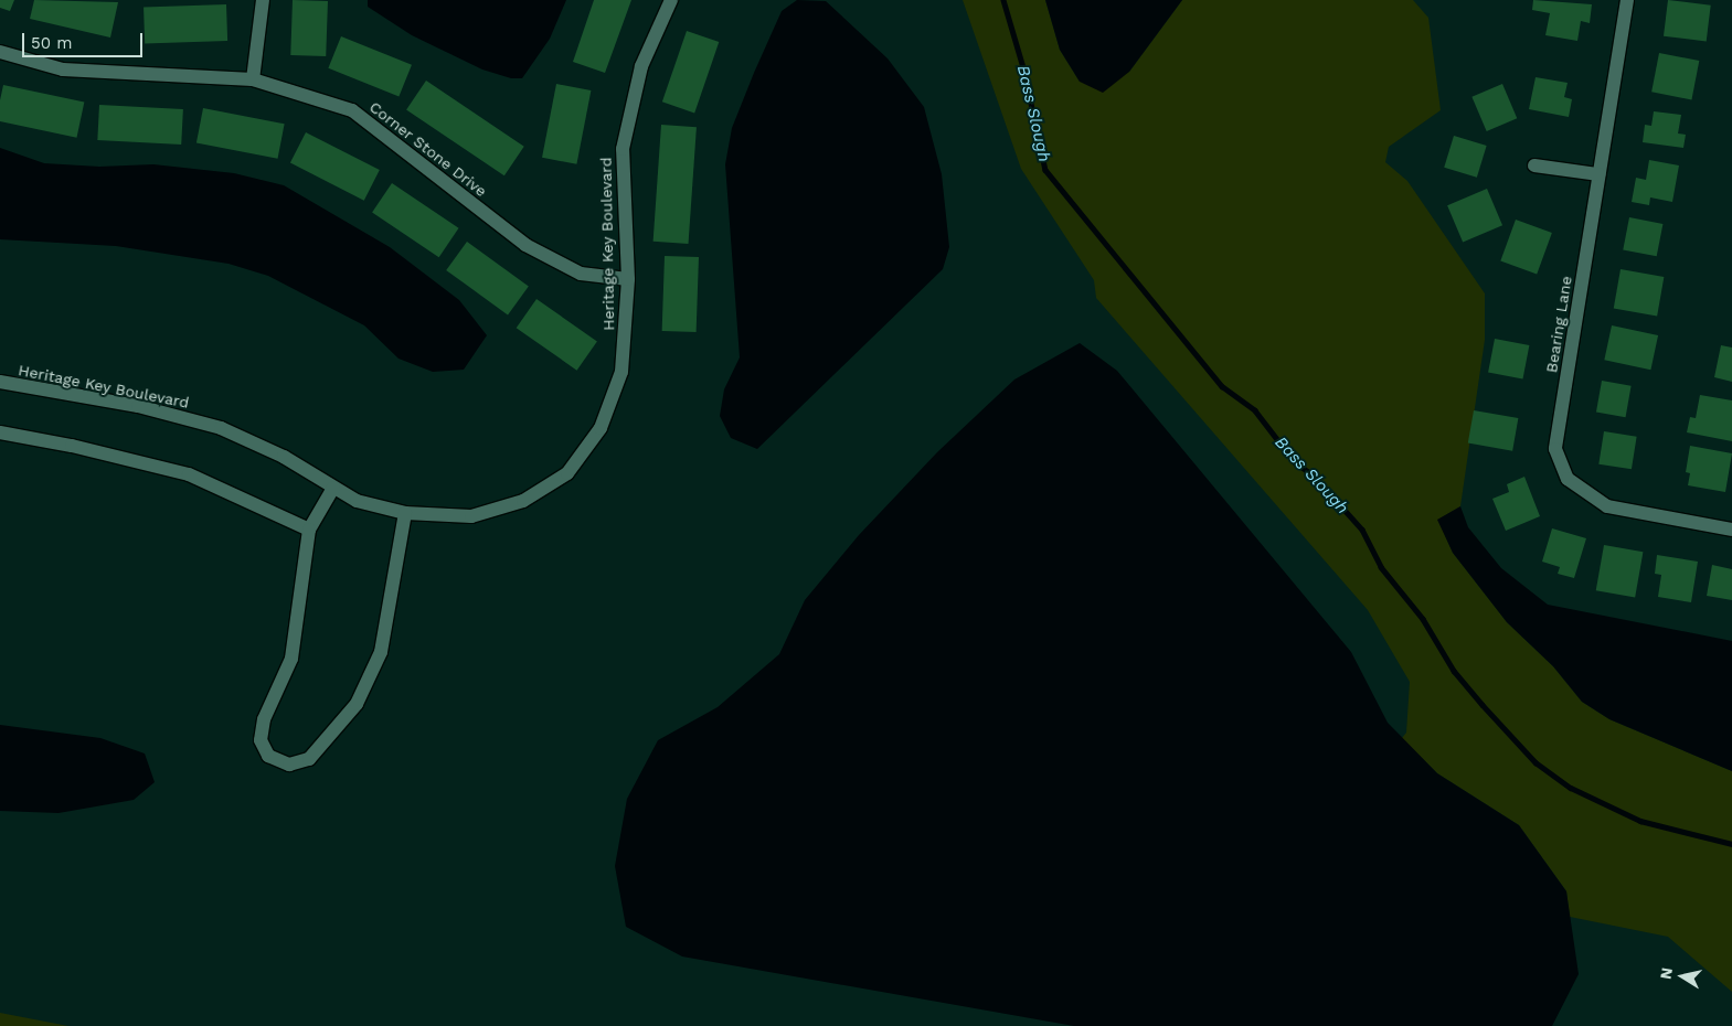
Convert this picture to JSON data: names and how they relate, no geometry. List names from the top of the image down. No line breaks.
{"streets":{"street":["Corner Stone Drive","Heritage Key Boulevard","Bearing Lane"]},"crossings":[["Corner Stone Drive","Heritage Key Boulevard"]],"water":["Bass Slough"],"scale_bar":"50 m","north":"left"}
